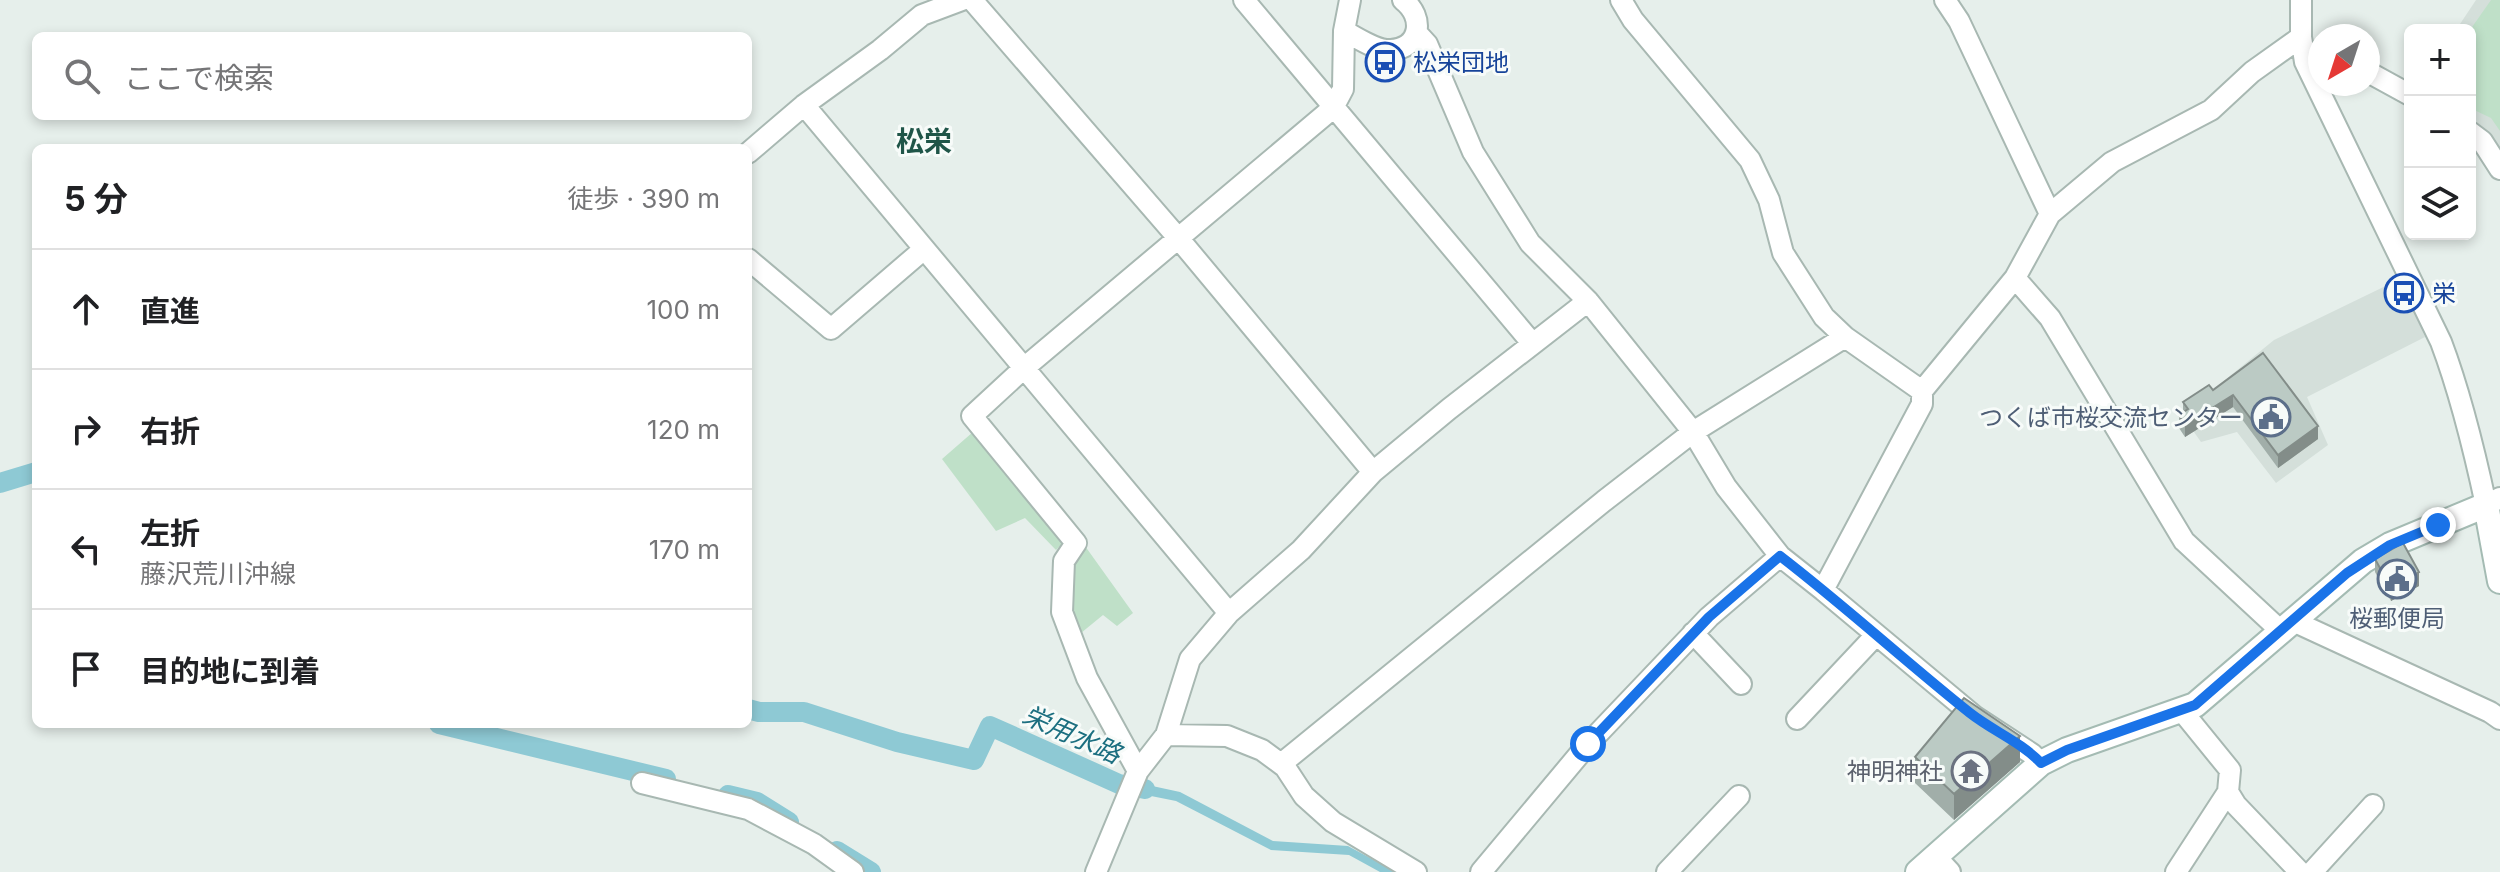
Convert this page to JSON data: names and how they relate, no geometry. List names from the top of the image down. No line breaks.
{"districts":["松栄"],"water":["栄用水路"],"places":{"bus stop":["松栄団地","栄"],"public building":["つくば市桜交流センター","桜郵便局"],"temple":["神明神社"]},"north":"bottom left","page":{"map_buttons":["+","−"],"search":"ここで検索","heading":["5 分","徒歩 · 390 m"],"list":[["直進","100 m"],["右折","120 m"],["左折","藤沢荒川沖線","170 m"],"目的地に到着"]}}
